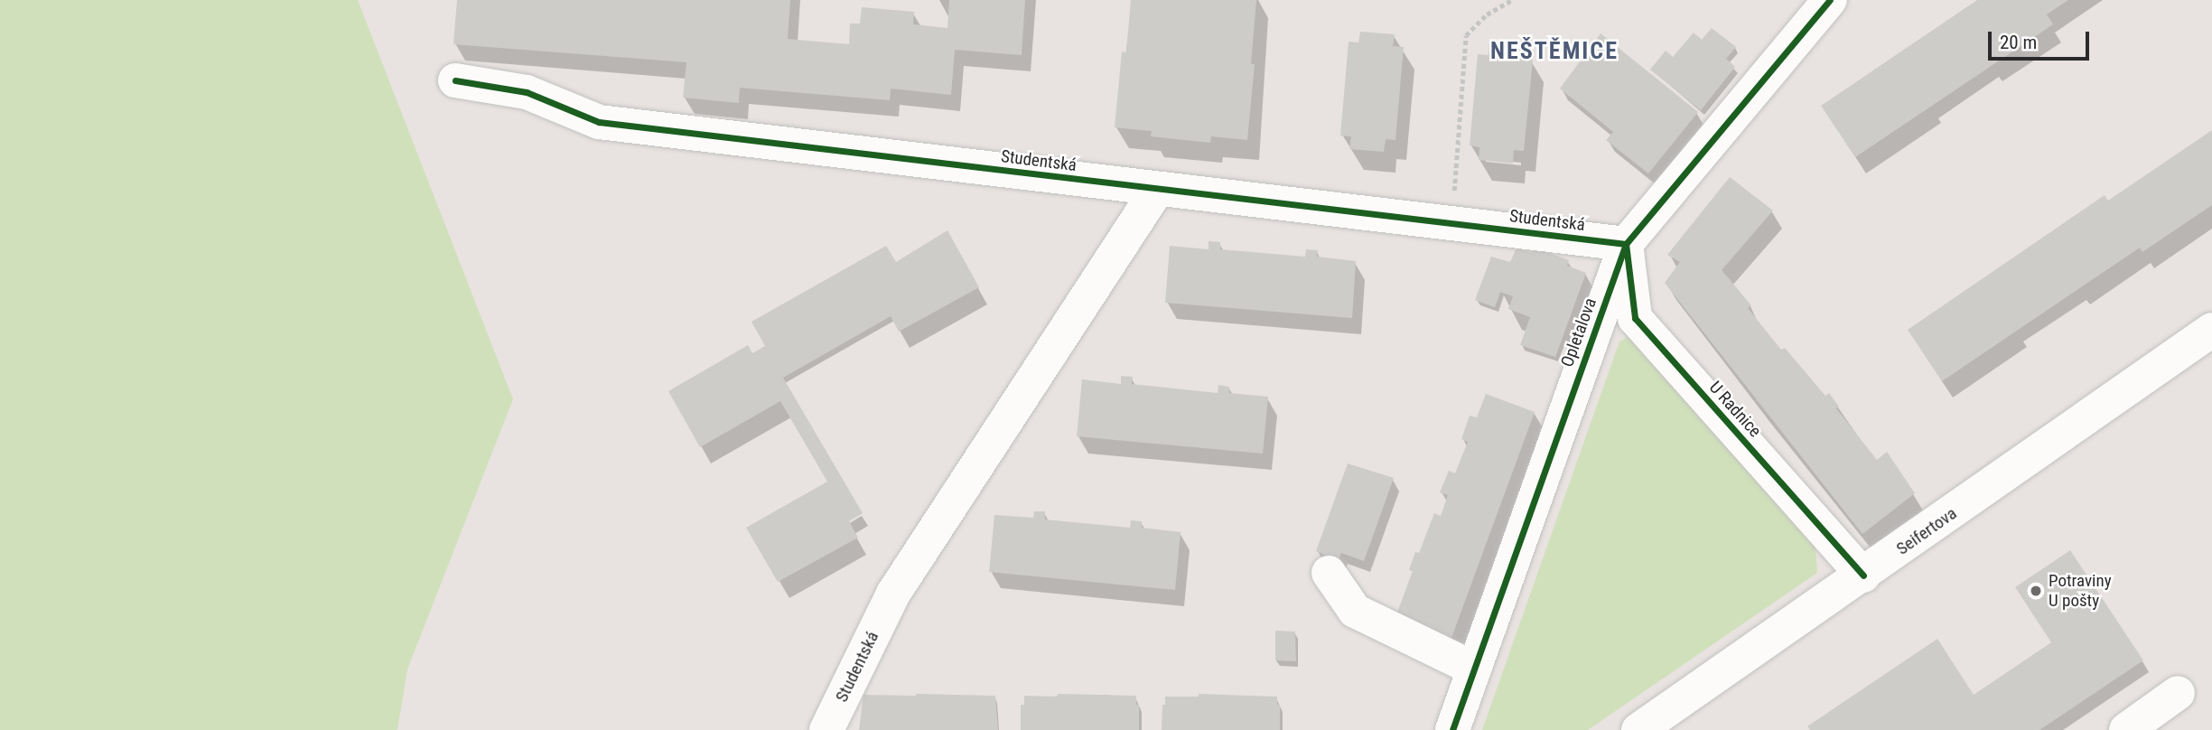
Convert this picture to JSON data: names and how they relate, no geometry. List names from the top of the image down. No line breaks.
{"streets":{"street":["Studentská","Opletalova","U Radnice","Seifertova"]},"crossings":[["Studentská","Opletalova"],["Studentská","U Radnice"],["Opletalova","U Radnice"],["U Radnice","Seifertova"]],"districts":["NEŠTĚMICE"],"places":["Potraviny U pošty"],"scale_bar":"20 m"}
